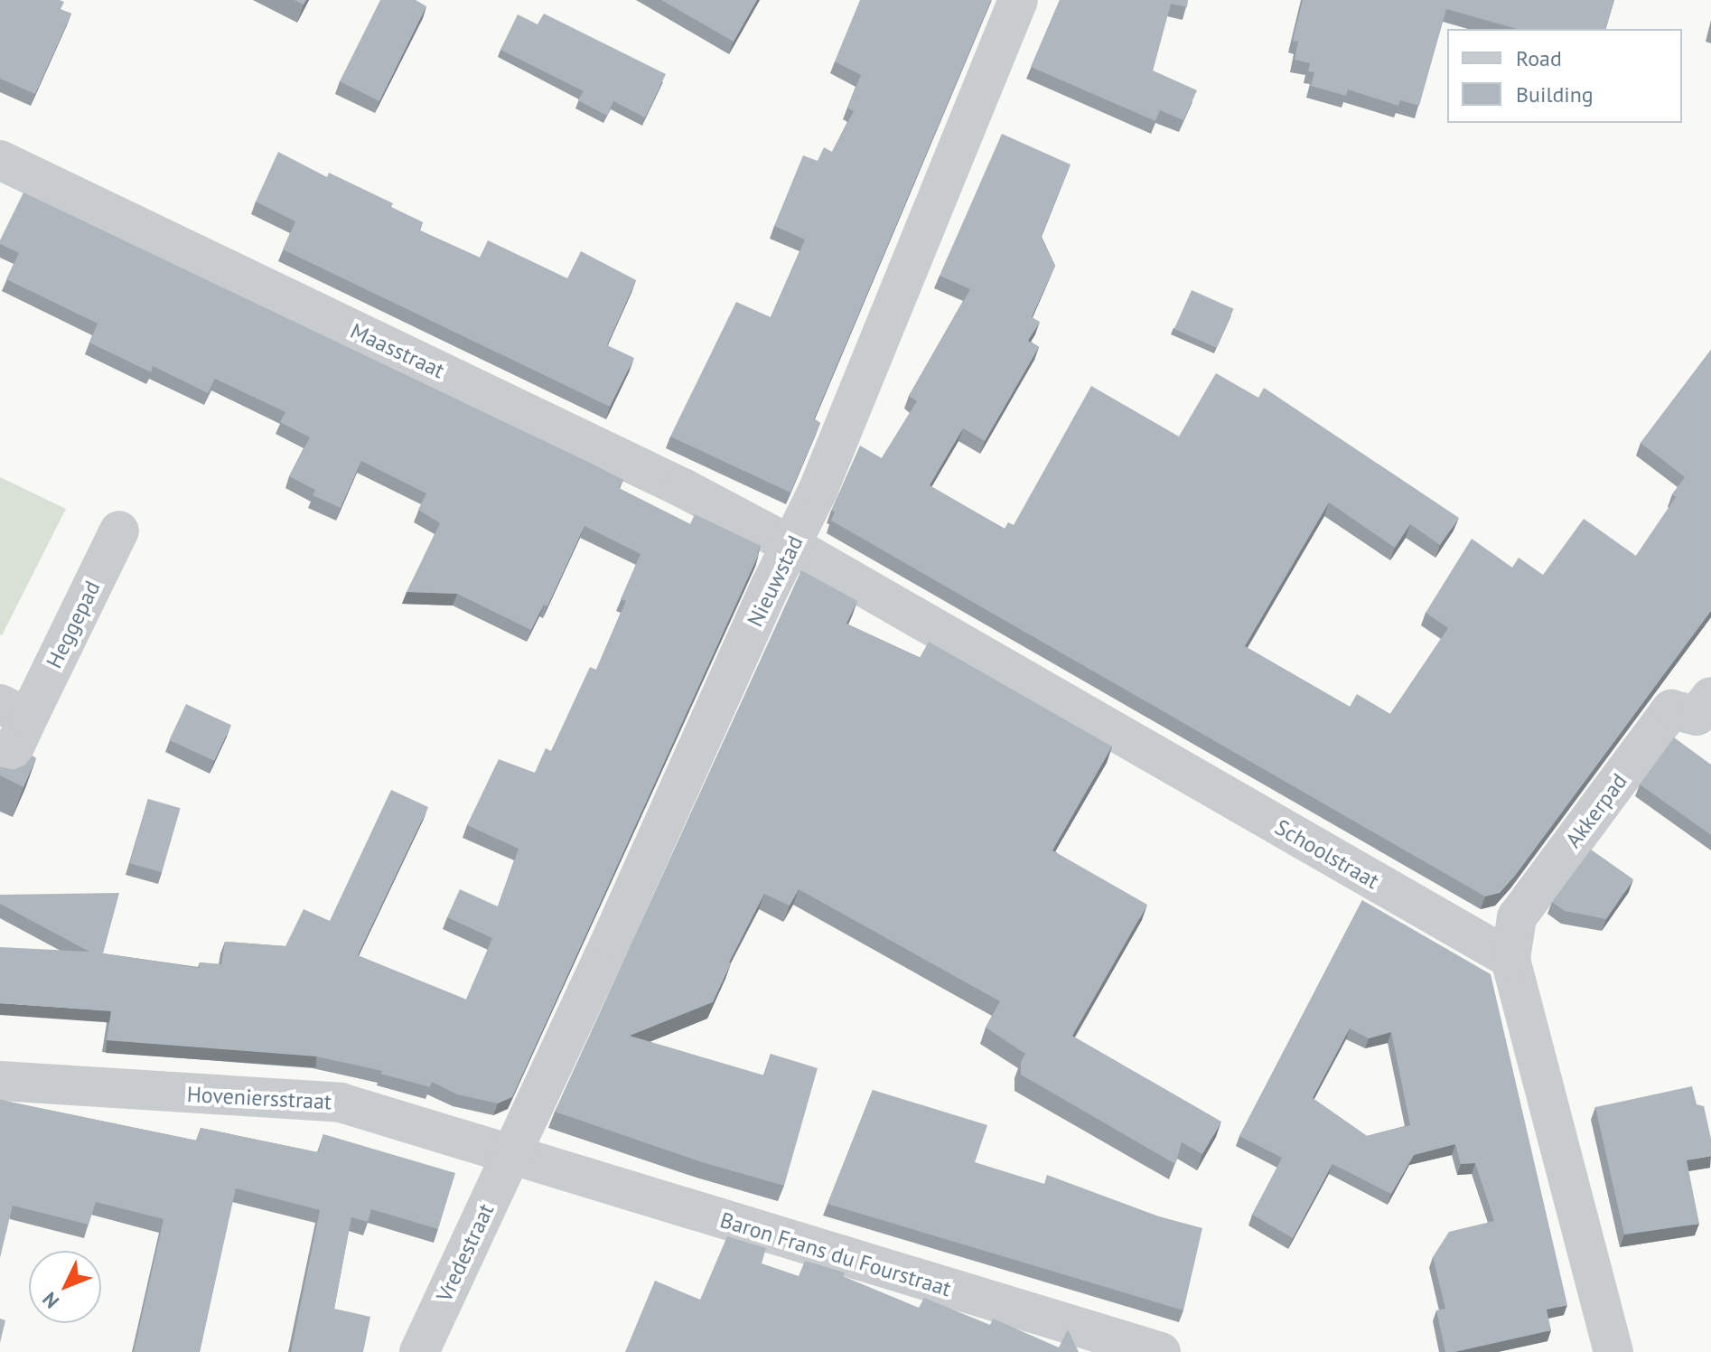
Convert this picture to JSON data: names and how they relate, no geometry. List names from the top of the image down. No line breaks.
{"streets":{"street":["Maasstraat","Nieuwstad","Heggepad","Akkerpad","Schoolstraat","Hoveniersstraat","Vredestraat","Baron Frans du Fourstraat"]},"crossings":[["Maasstraat","Nieuwstad"],["Maasstraat","Schoolstraat"],["Nieuwstad","Schoolstraat"],["Nieuwstad","Hoveniersstraat"],["Nieuwstad","Vredestraat"],["Nieuwstad","Baron Frans du Fourstraat"],["Akkerpad","Schoolstraat"],["Hoveniersstraat","Vredestraat"],["Hoveniersstraat","Baron Frans du Fourstraat"],["Vredestraat","Baron Frans du Fourstraat"]],"legend":["Road","Building"],"north":"bottom left"}
